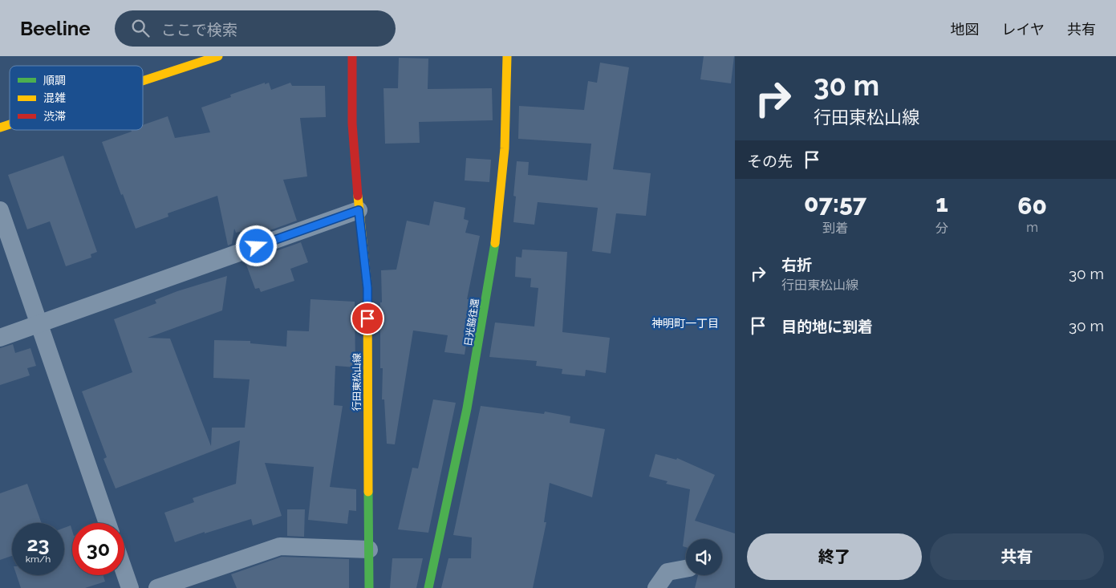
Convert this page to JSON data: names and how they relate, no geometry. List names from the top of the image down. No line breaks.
{"streets":{"main road":["日光脇往還","行田東松山線"]},"districts":["神明町一丁目"],"legend":["順調","混雑","渋滞"],"page":{"header":"Beeline","search":"ここで検索","nav":["地図","レイヤ","共有"],"turn":["30 m","行田東松山線"],"then":"その先","eta":["07:57","到着","1","分","60","m"],"list":[{"name":"右折","note":"行田東松山線","value":"30 m"},{"name":"目的地に到着","value":"30 m"}],"speed":"23 km/h","limit":"30","buttons":["終了","共有"]}}
